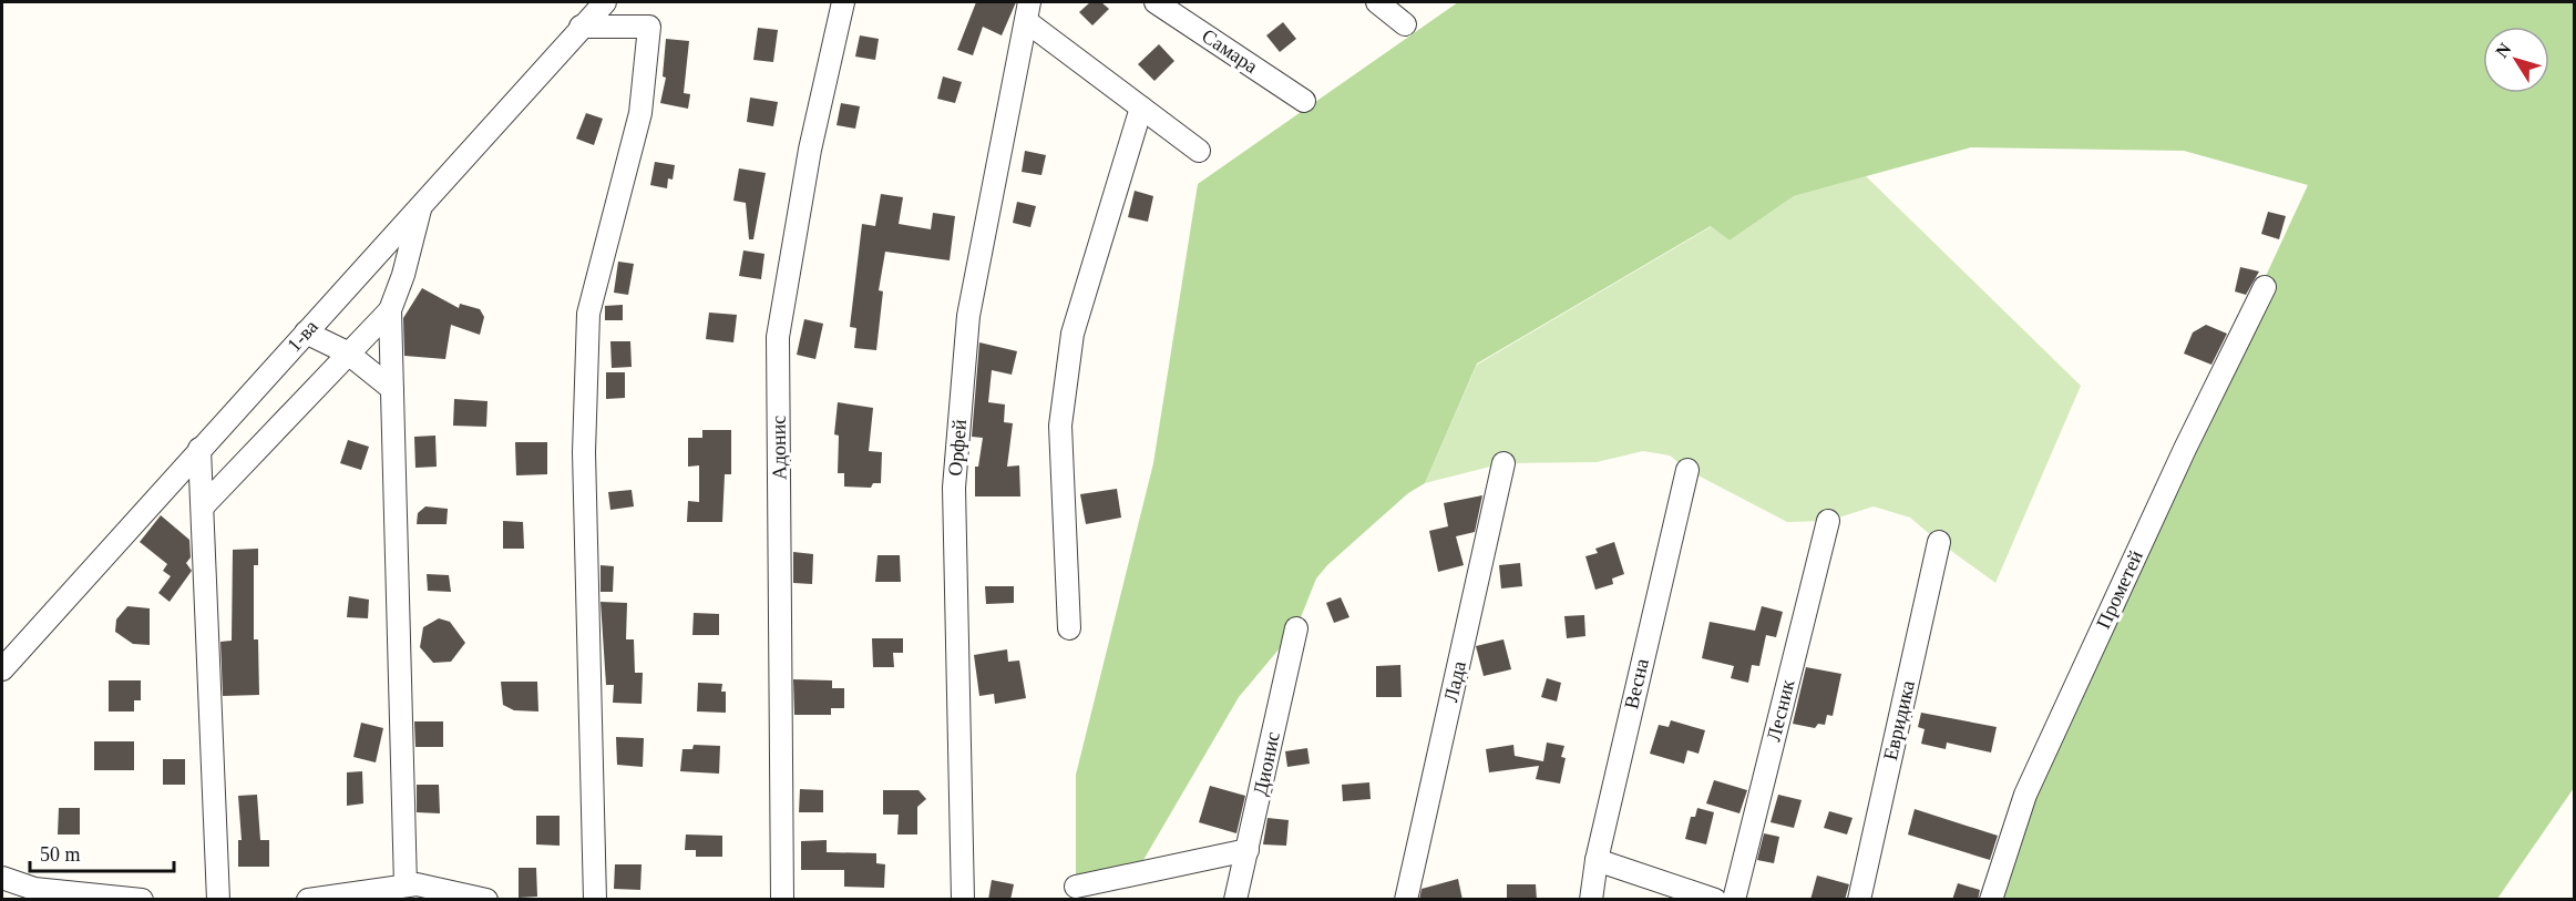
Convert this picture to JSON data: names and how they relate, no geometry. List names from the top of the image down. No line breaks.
{"streets":{"street":["Самара","1-ва","Адонис","Орфей","Прометей","Лада","Весна","Лесник","Евридика","Дионис"]},"scale_bar":"50 m","north":"top left"}
